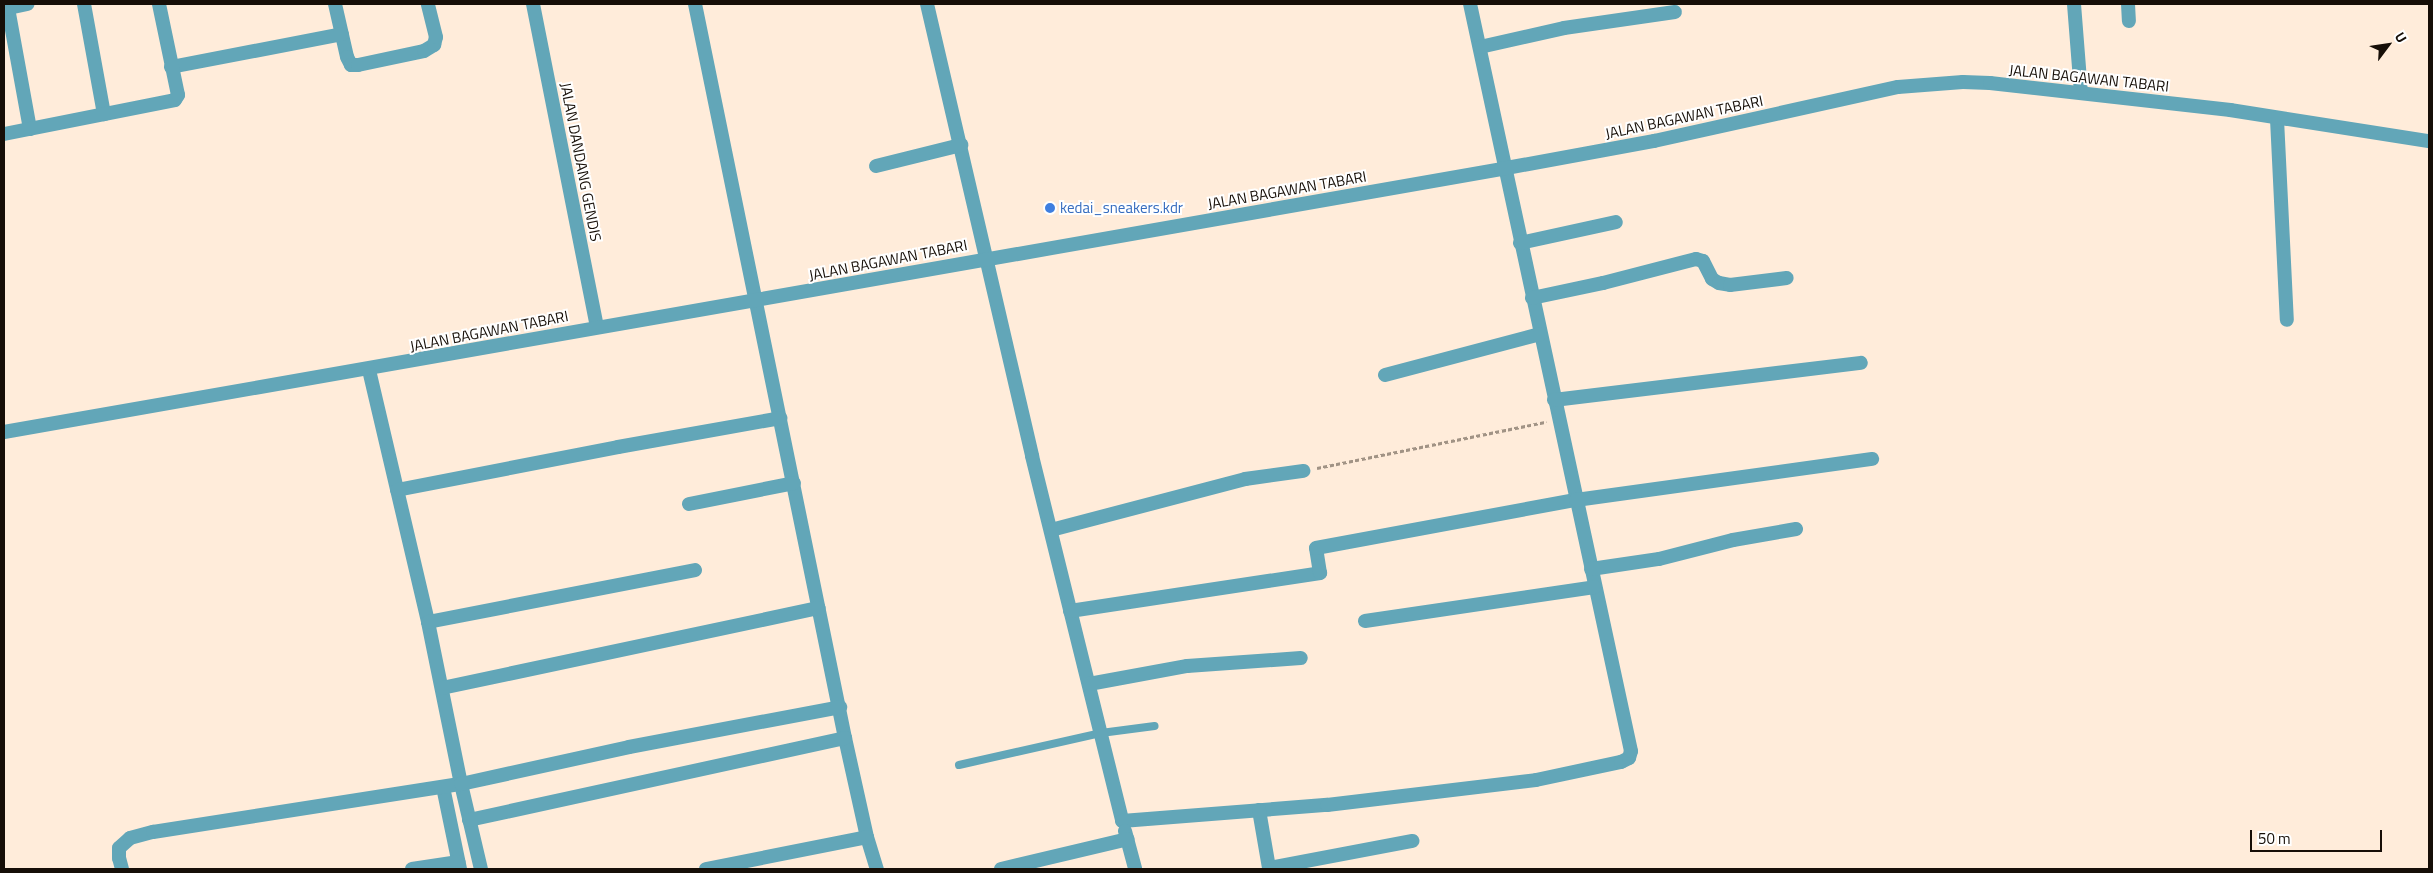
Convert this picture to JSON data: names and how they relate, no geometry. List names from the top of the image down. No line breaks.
{"streets":{"street":["JALAN BAGAWAN TABARI","JALAN DANDANG GENDIS"]},"crossings":[["JALAN BAGAWAN TABARI","JALAN DANDANG GENDIS"]],"places":["kedai_sneakers.kdr"],"scale_bar":"50 m","north":"top right"}
